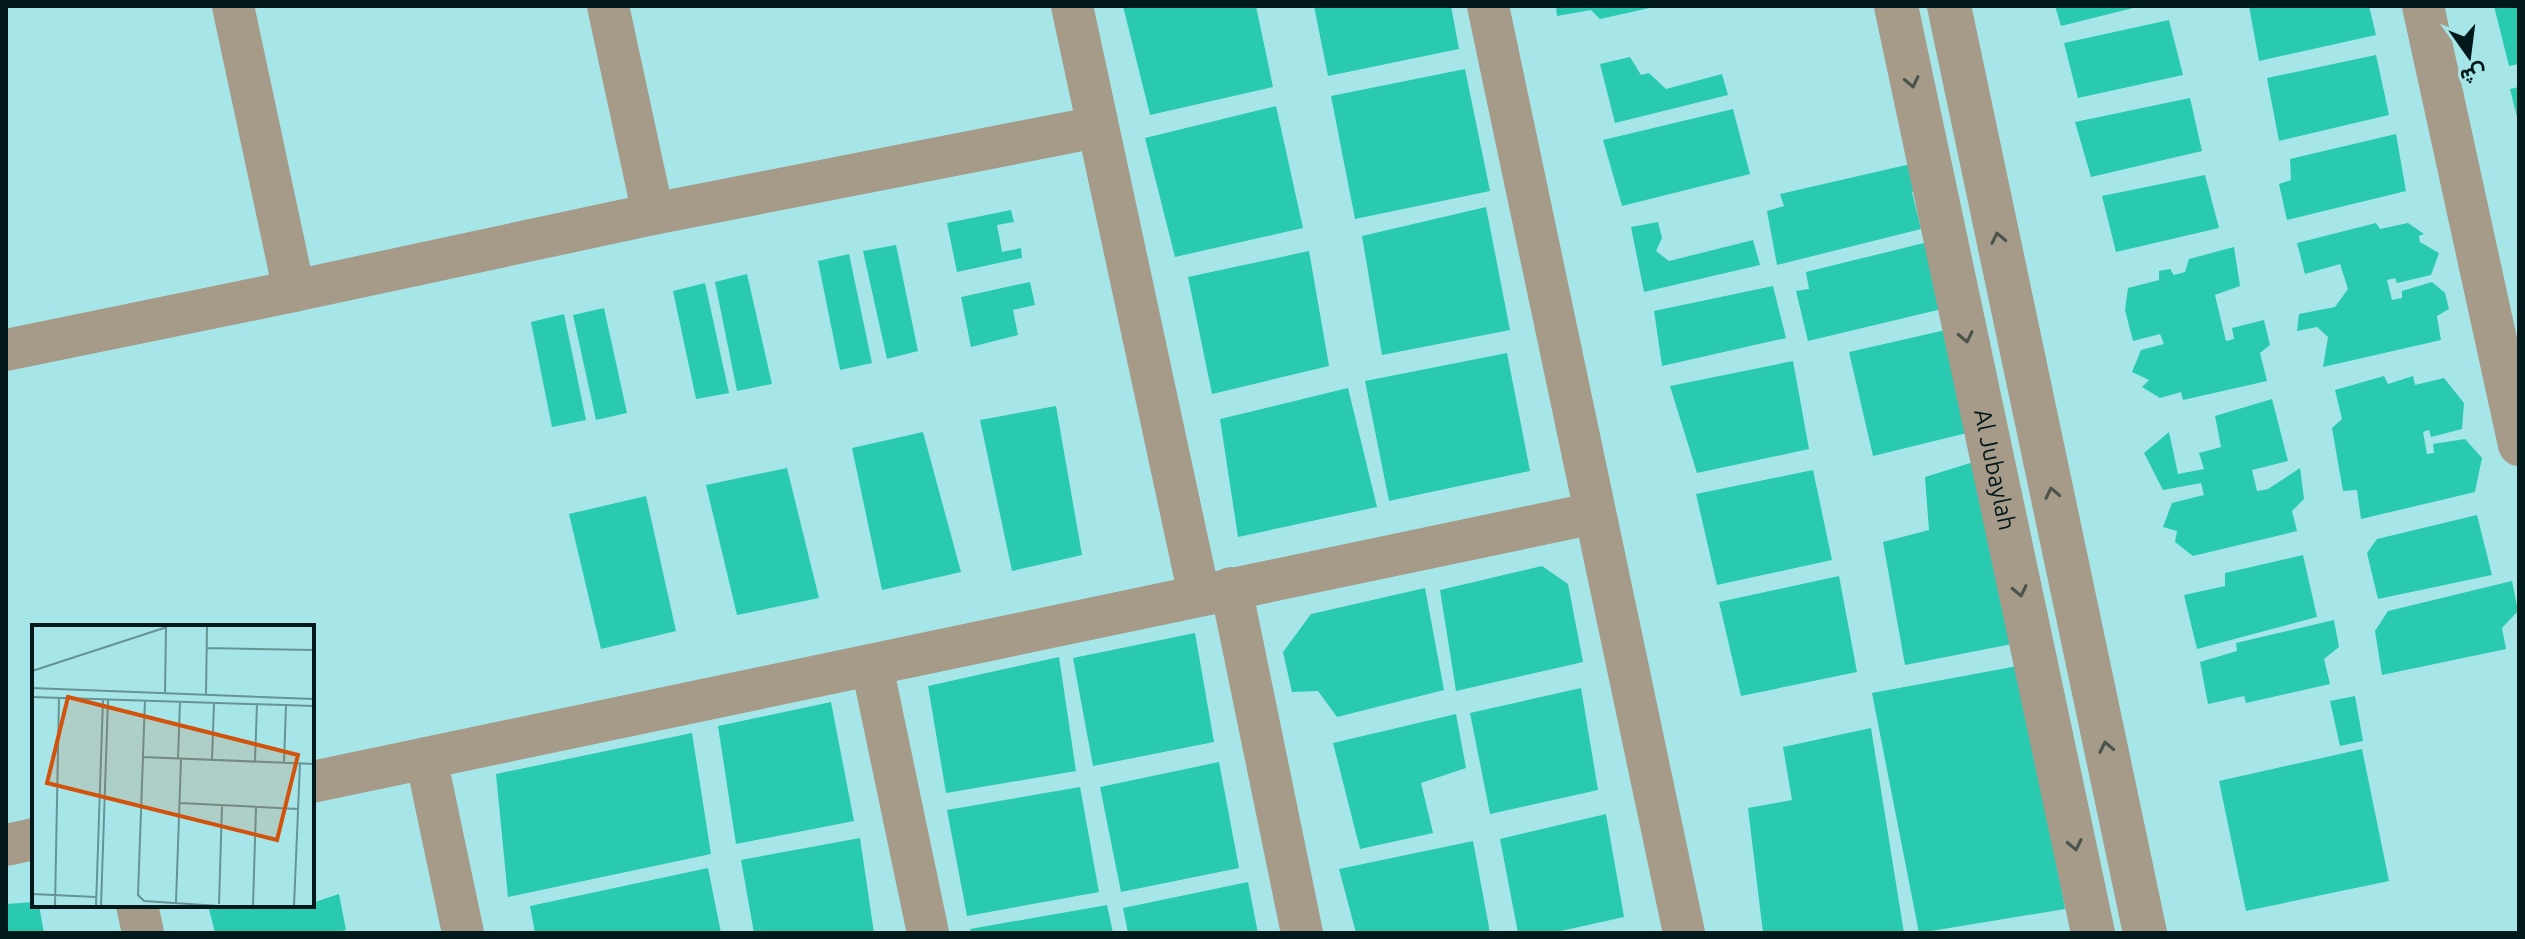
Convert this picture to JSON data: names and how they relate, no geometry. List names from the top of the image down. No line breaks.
{"streets":{"street":["Al Jubaylah"]},"north":"bottom"}
